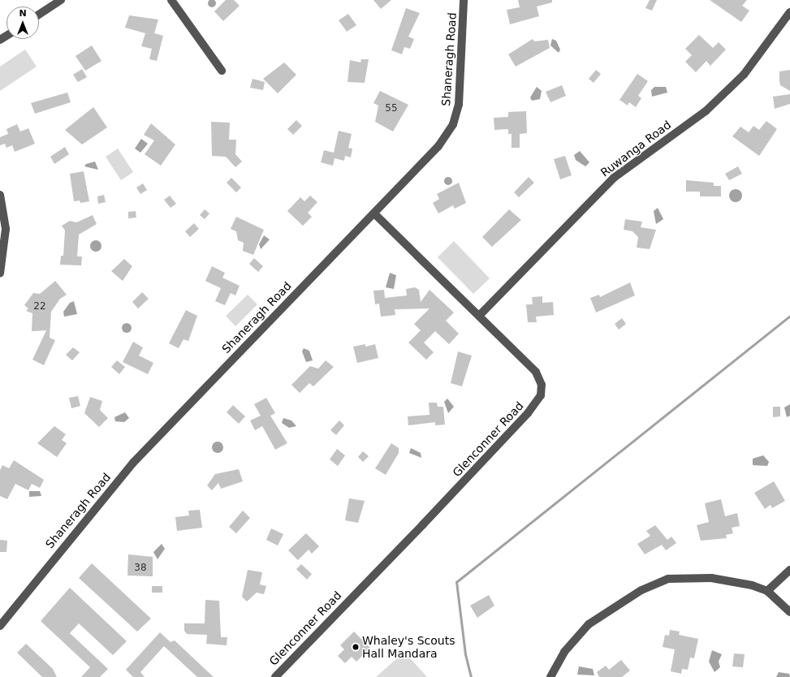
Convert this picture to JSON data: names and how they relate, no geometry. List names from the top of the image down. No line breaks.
{"streets":{"street":["Shaneragh Road","Ruwanga Road","Glenconner Road"]},"crossings":[["Shaneragh Road","Glenconner Road"],["Ruwanga Road","Glenconner Road"]],"places":["Whaley's Scouts Hall Mandara"],"house_numbers":["55","22","38"],"north":"top"}
